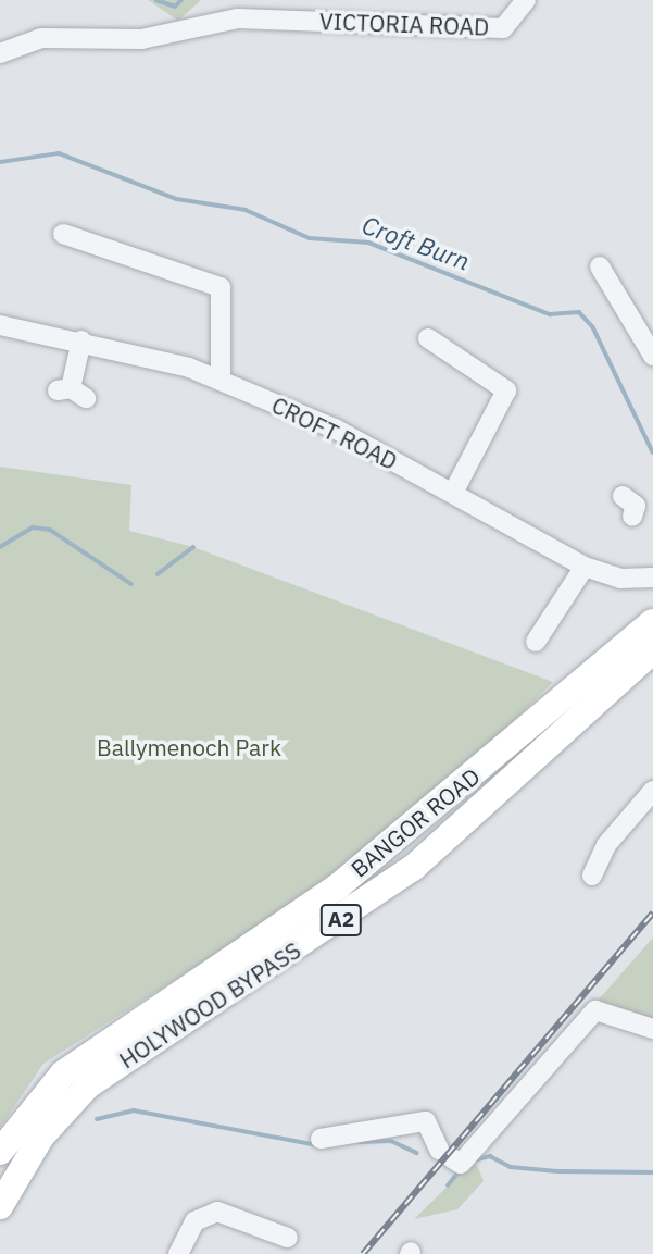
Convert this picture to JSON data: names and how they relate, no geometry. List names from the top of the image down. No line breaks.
{"streets":{"highway":["BANGOR ROAD","A2"],"street":["VICTORIA ROAD","CROFT ROAD"]},"crossings":[["BANGOR ROAD","A2"]],"water":["Croft Burn"],"parks":["Ballymenoch Park"]}
